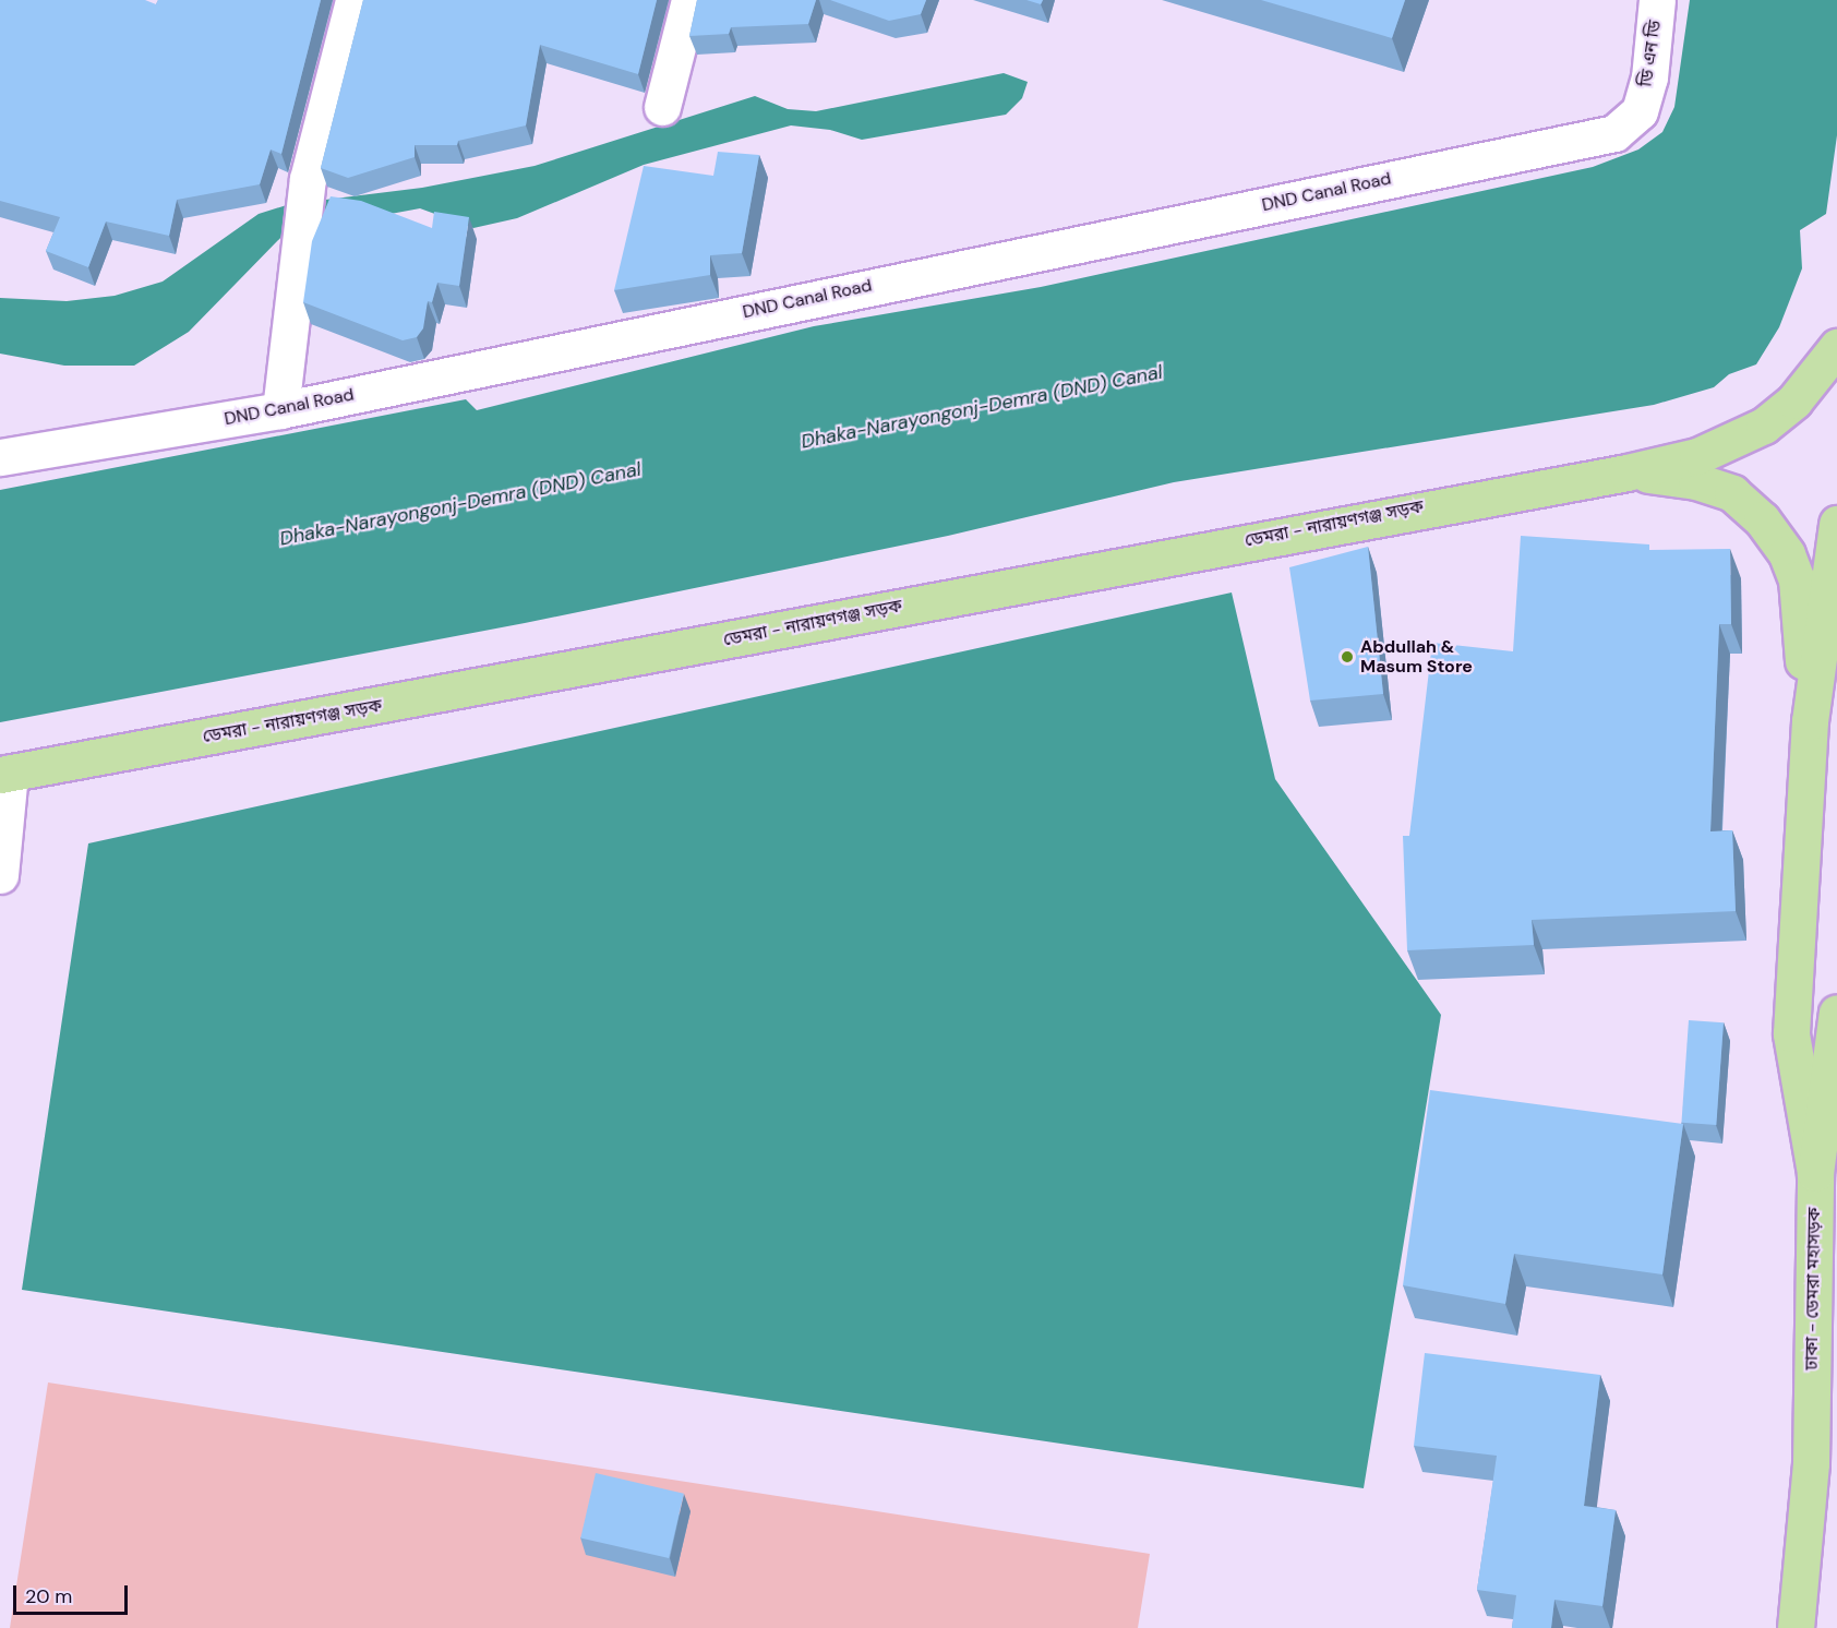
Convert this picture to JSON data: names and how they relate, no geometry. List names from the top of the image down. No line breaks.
{"streets":{"main road":["ডেমরা - নারায়ণগঞ্জ সড়ক","ঢাকা - ডেমরা মহাসড়ক"],"street":["ডি এন ডি","DND Canal Road"]},"crossings":[["ডি এন ডি","DND Canal Road"]],"water":["Dhaka-Narayongonj-Demra (DND) Canal"],"places":["Abdullah & Masum Store"],"scale_bar":"20 m"}
